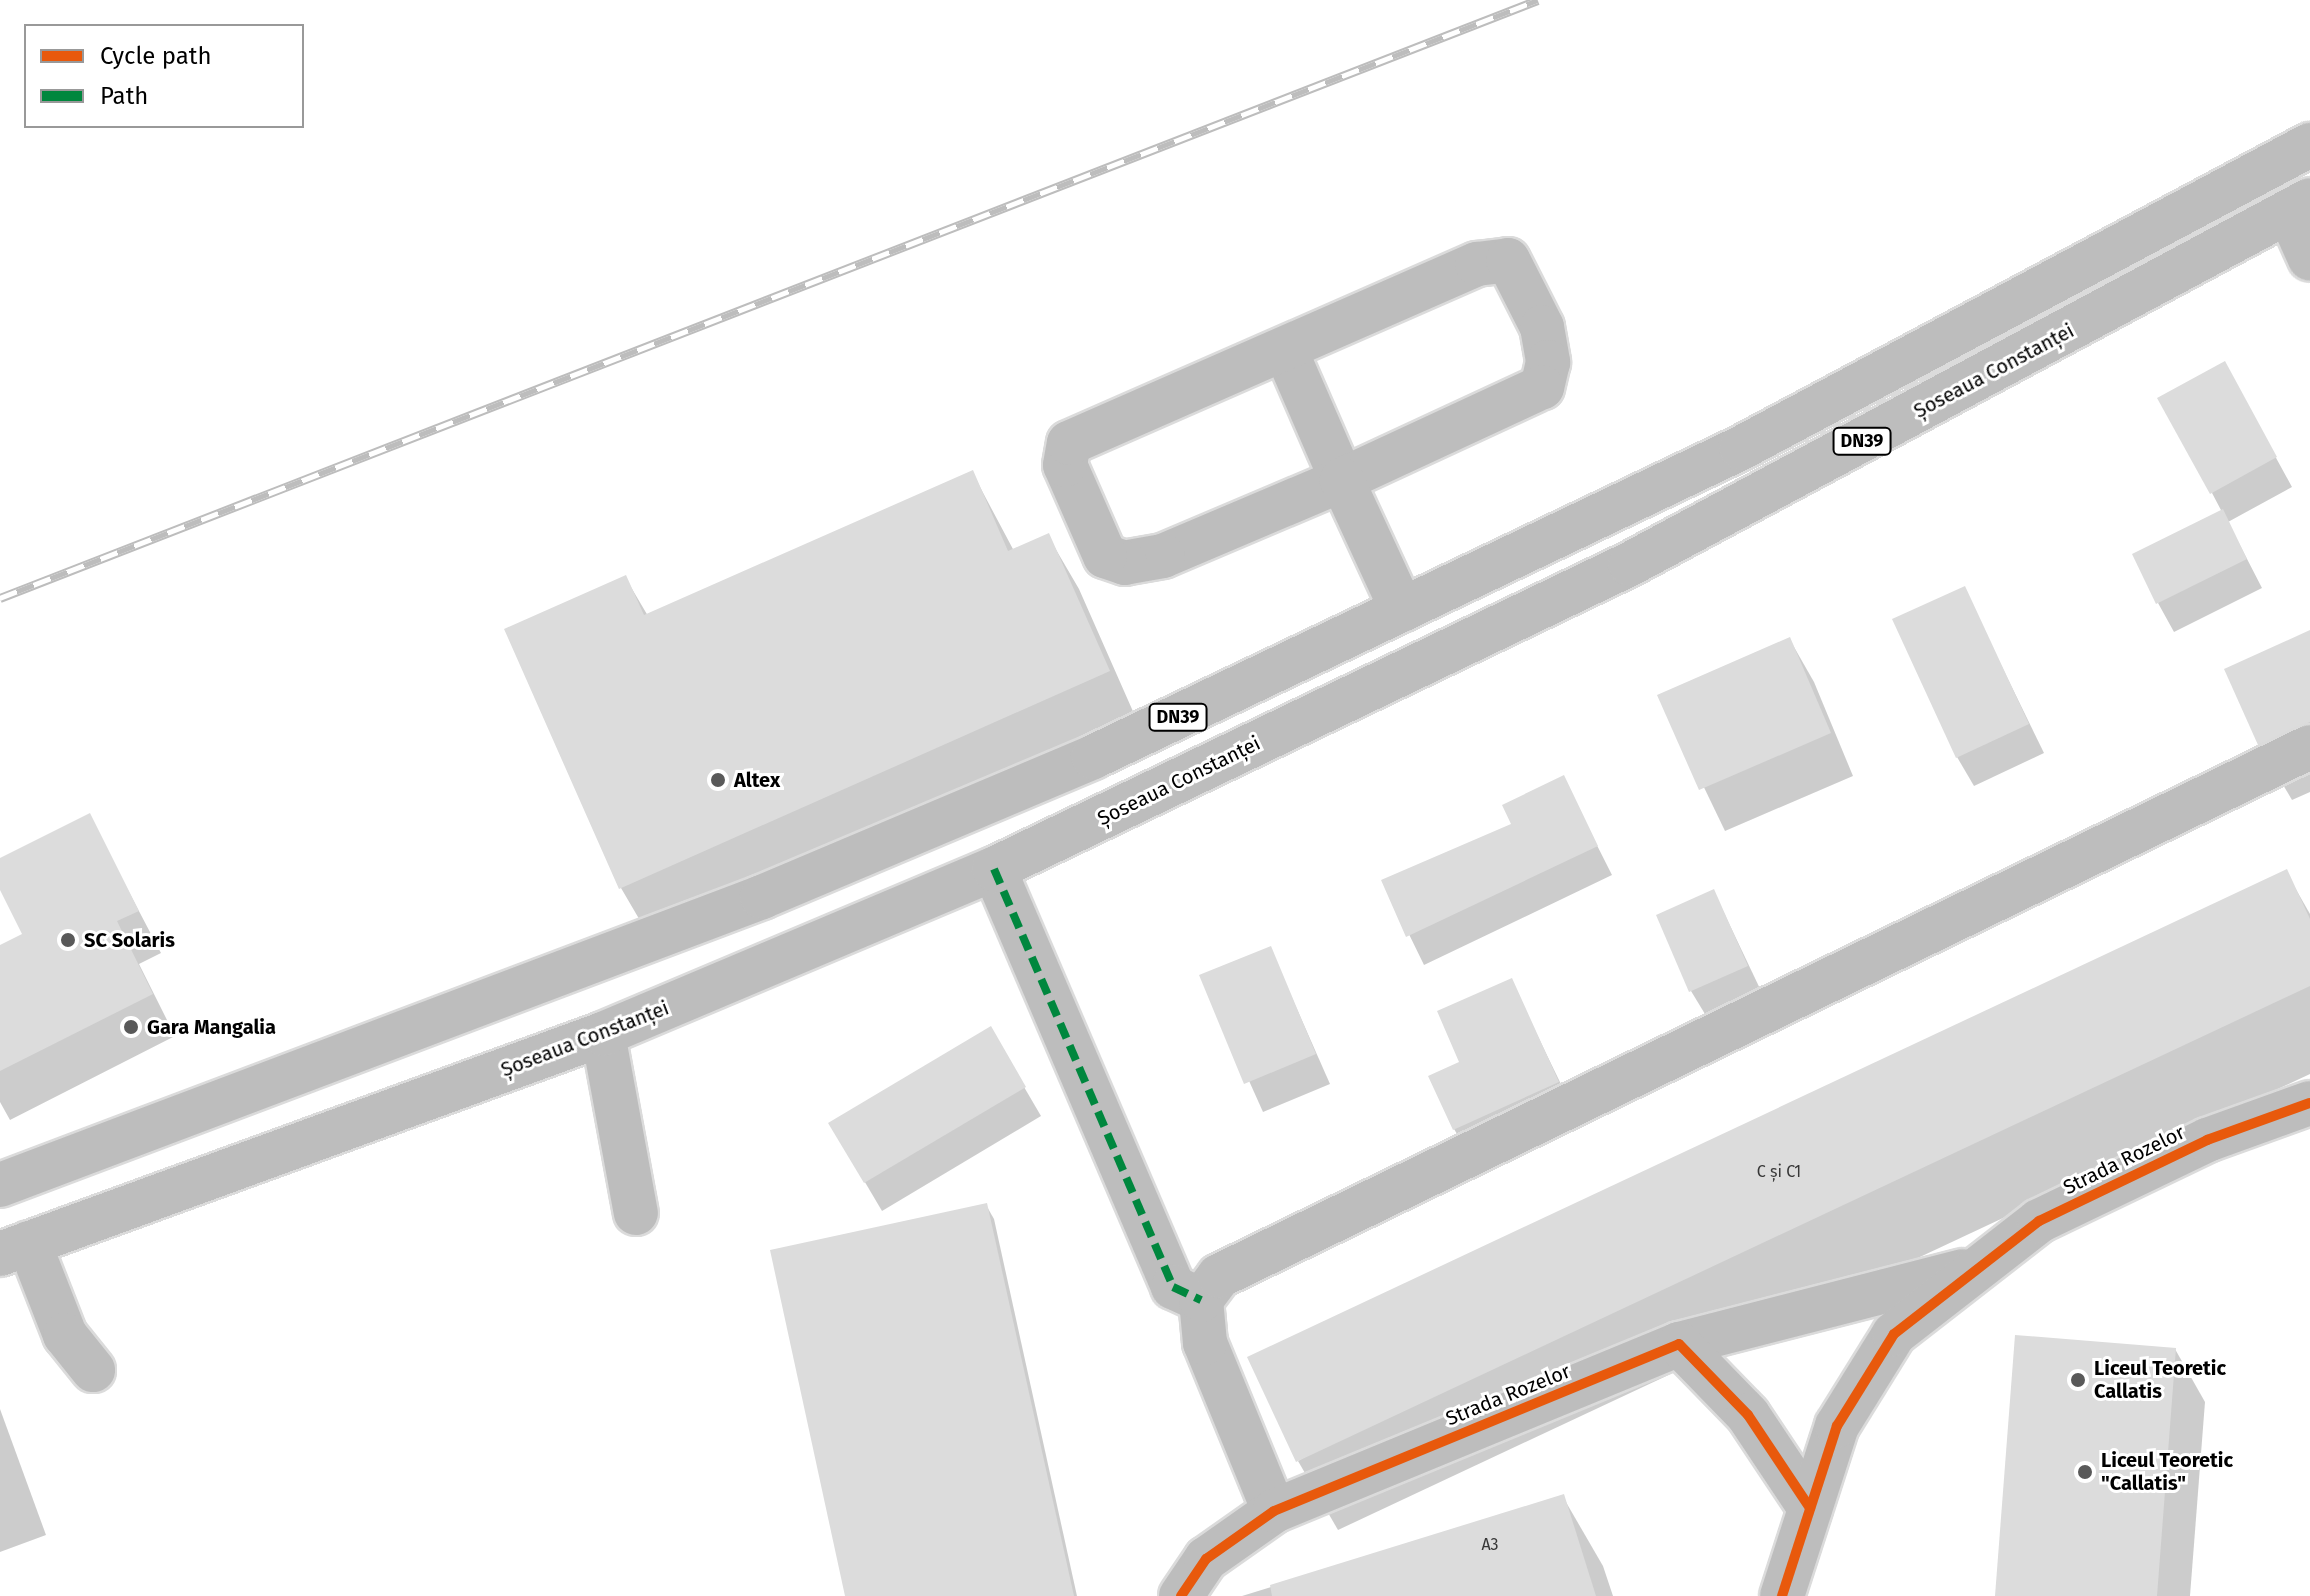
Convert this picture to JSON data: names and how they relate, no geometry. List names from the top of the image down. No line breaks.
{"streets":{"main road":["Șoseaua Constanței","DN39","Strada Rozelor"]},"places":["Altex","SC Solaris","Gara Mangalia","Liceul Teoretic Callatis","Liceul Teoretic \"Callatis\""],"house_numbers":["C și C1","A3"],"legend":["Cycle path","Path"]}
